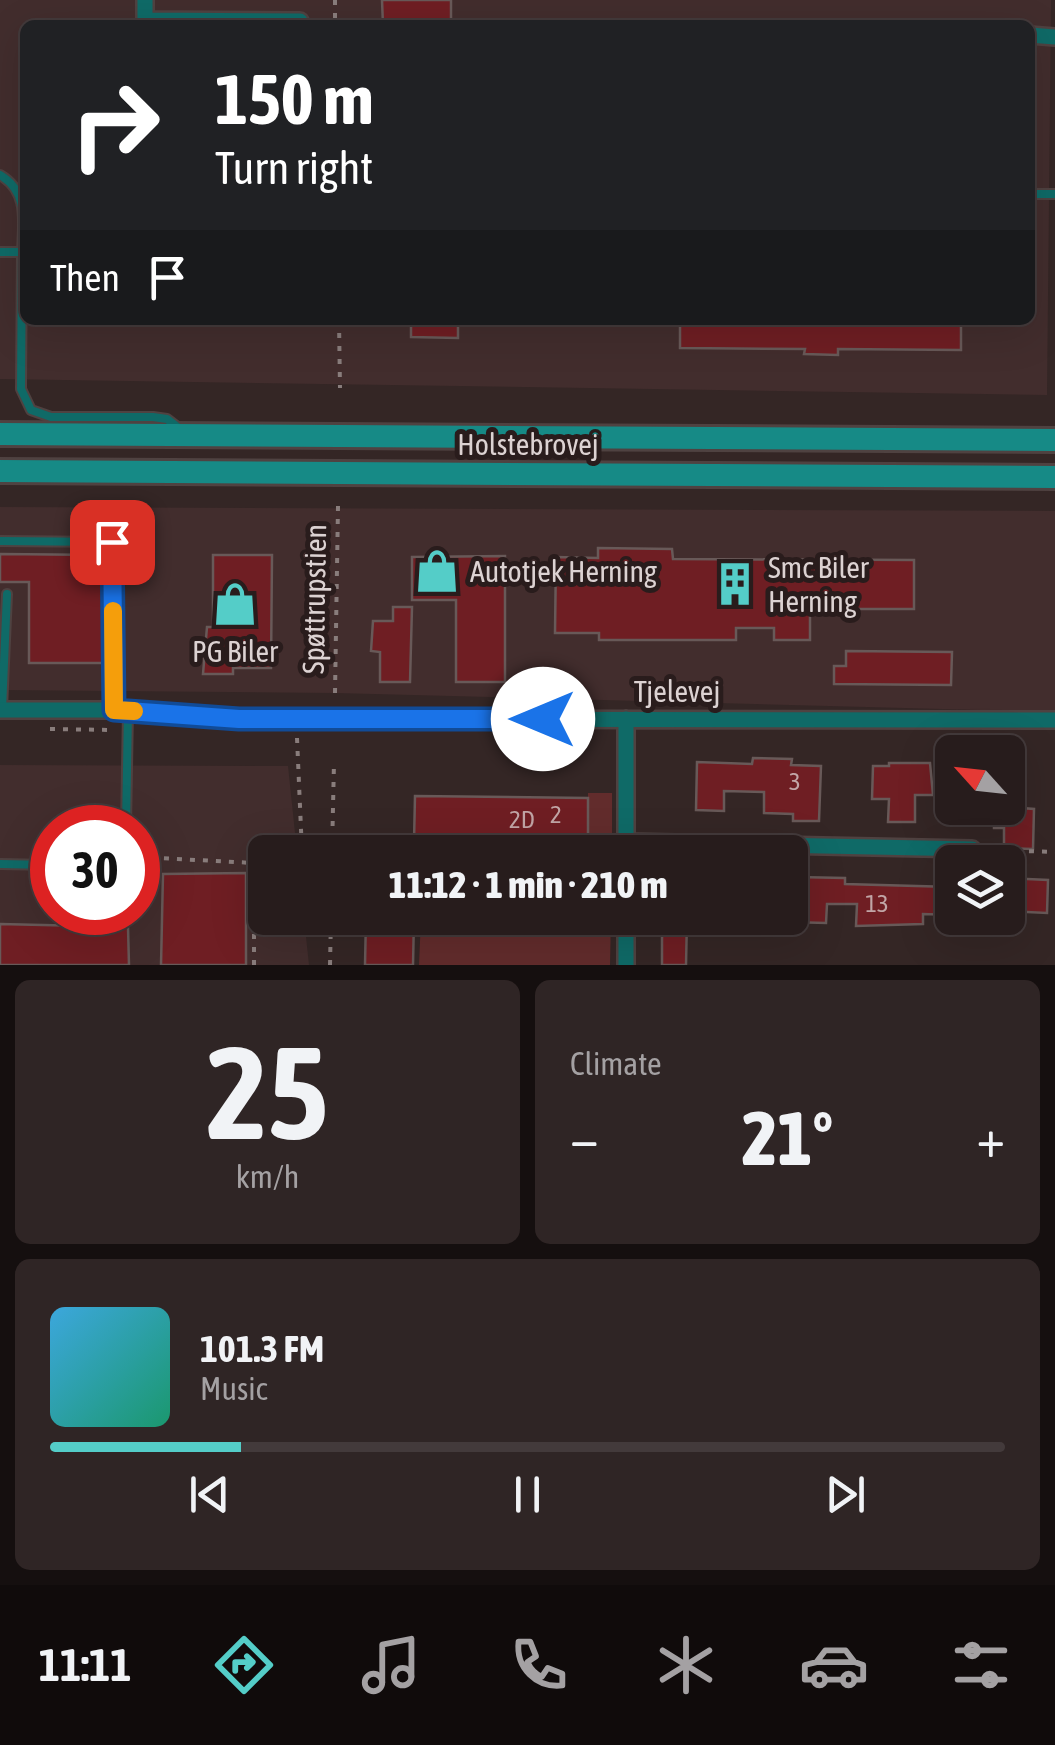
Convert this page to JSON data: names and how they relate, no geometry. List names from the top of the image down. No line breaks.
{"streets":{"main road":["Holstebrovej"],"street":["Tjelevej"],"path":["Spøttrupstien"]},"places":{"shop":["Autotjek Herning","PG Biler"],"building":["Smc Biler Herning"]},"house_numbers":["3","2","2D","13"],"north":"top left","page":{"turn":["150 m","Turn right"],"then":"Then","limit":"30","trip":"11:12 · 1 min · 210 m","tile":[["25","km/h"],"Climate"],"heat":["−","21°","+"],"song":["101.3 FM","Music"],"tabs":"11:11"}}
